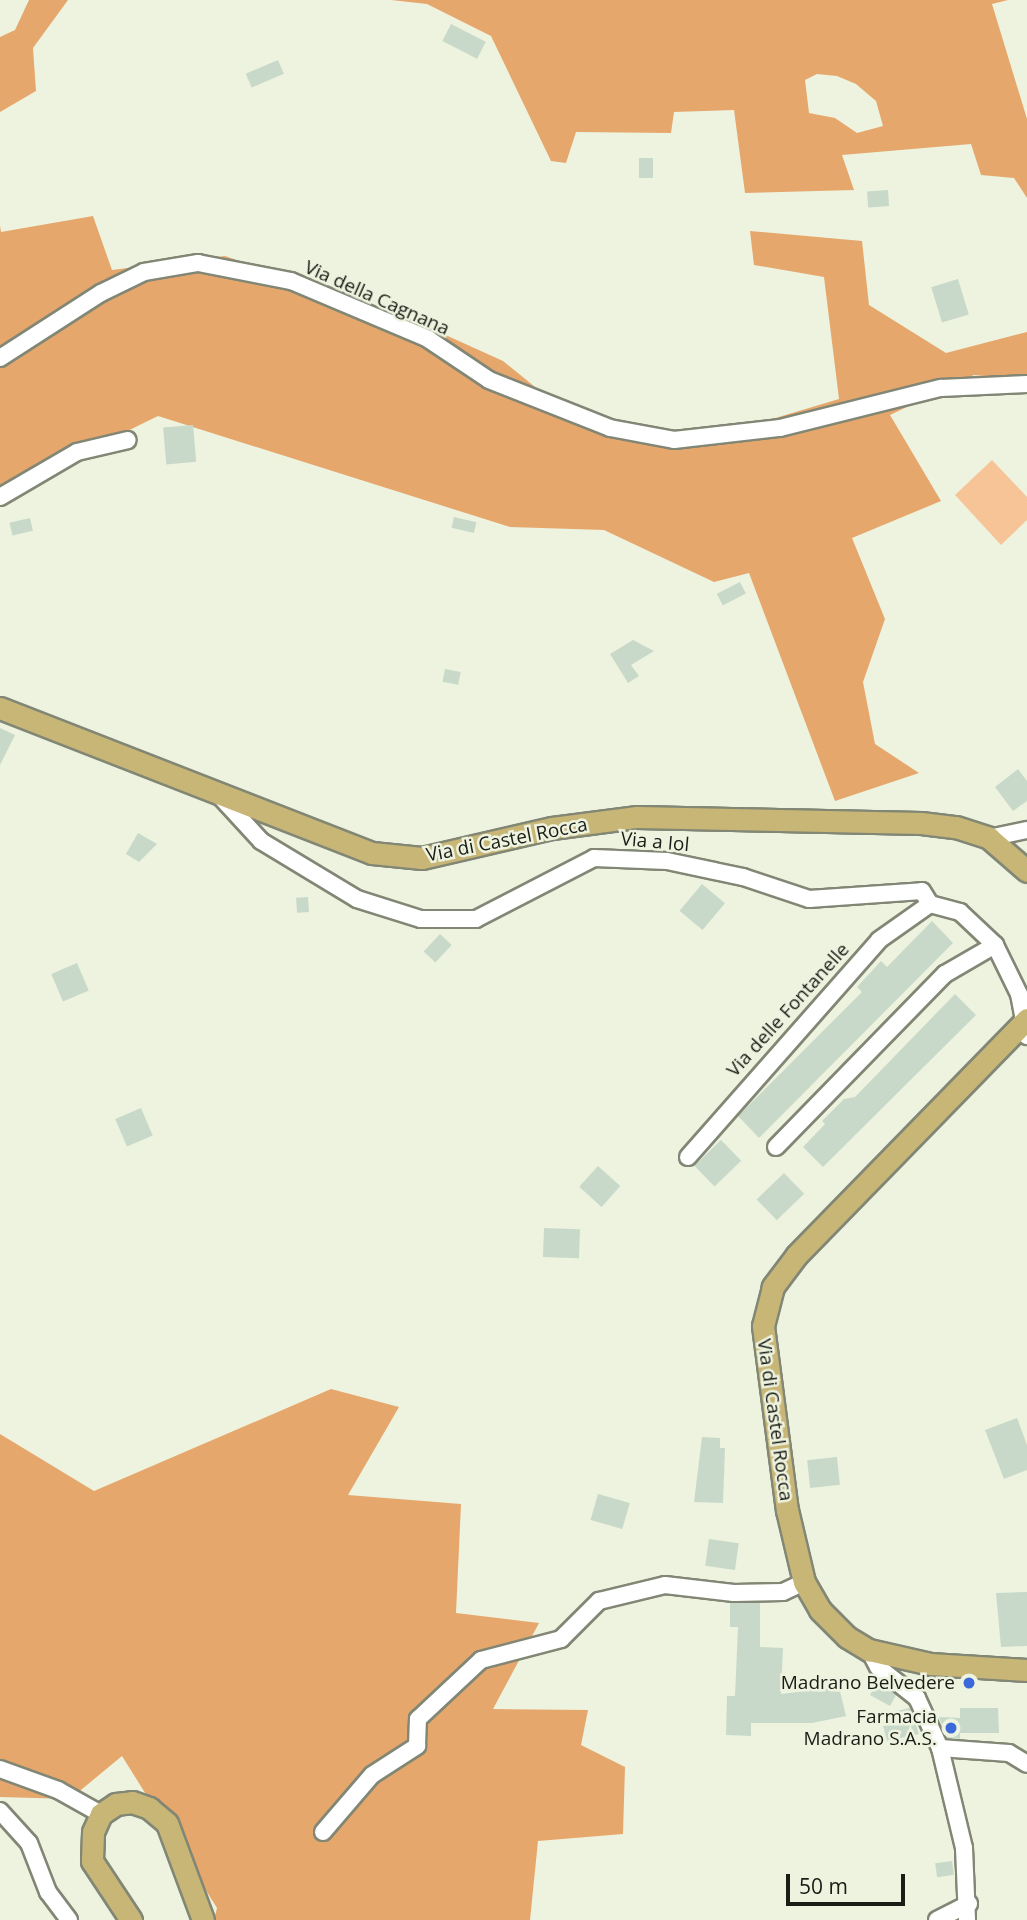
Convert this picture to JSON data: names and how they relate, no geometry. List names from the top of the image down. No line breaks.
{"streets":{"main road":["Via di Castel Rocca"],"street":["Via della Cagnana","Via a Iol","Via delle Fontanelle"]},"crossings":[["Via di Castel Rocca","Via a Iol"],["Via a Iol","Via delle Fontanelle"]],"places":["Madrano Belvedere","Farmacia Madrano S.A.S."],"scale_bar":"50 m"}
